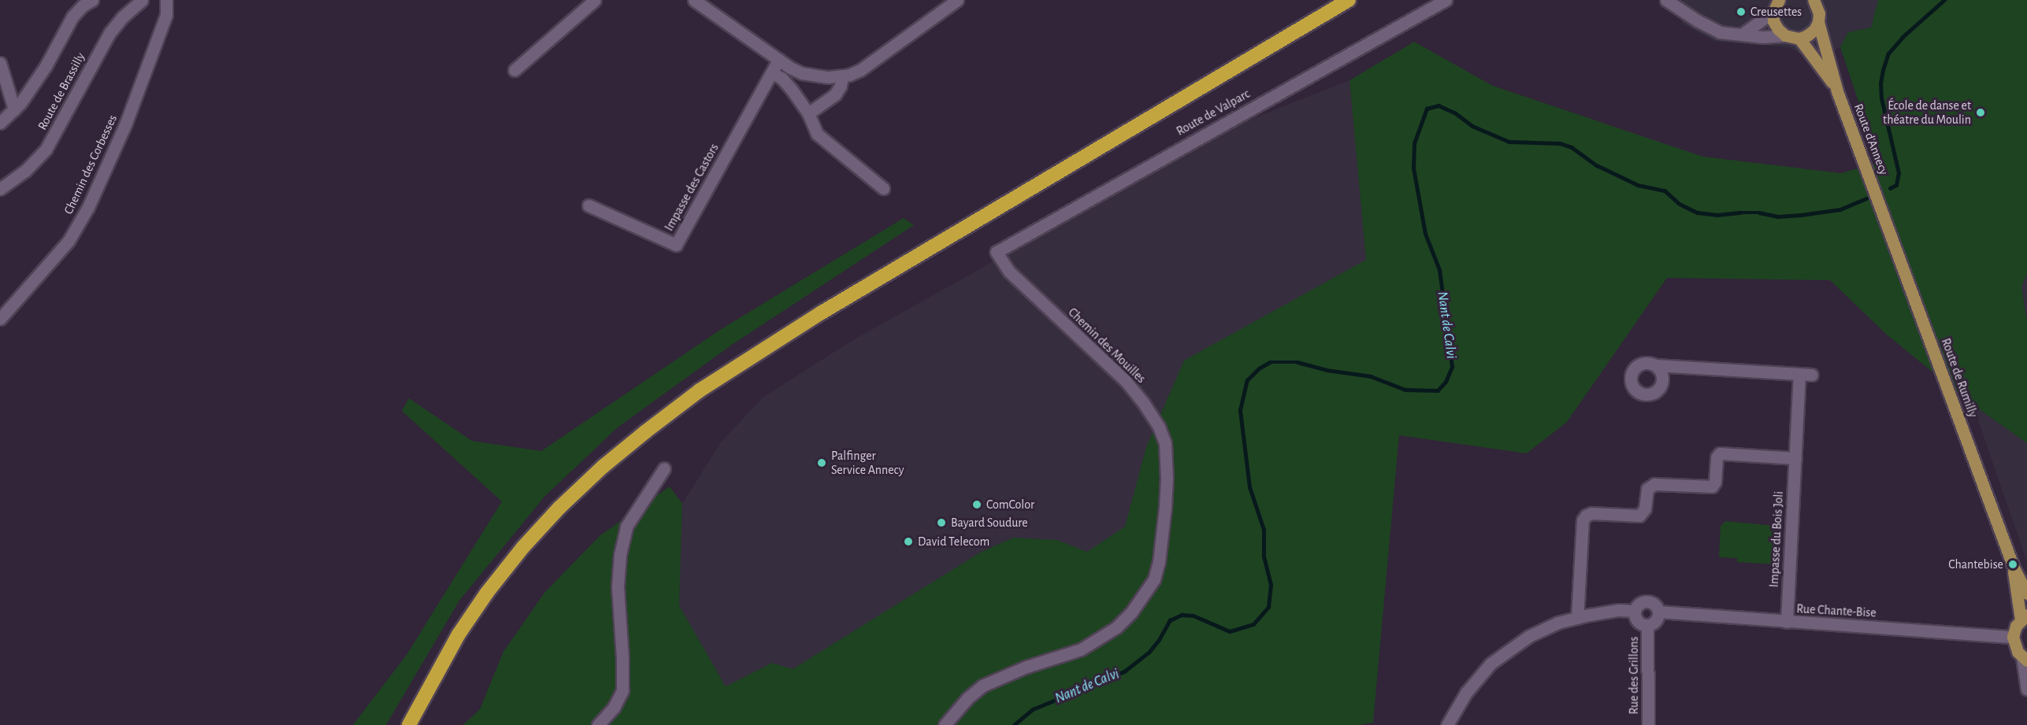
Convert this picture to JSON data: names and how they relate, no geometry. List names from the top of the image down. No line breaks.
{"streets":{"main road":["Route d'Annecy","Route de Rumilly"],"street":["Route de Brassilly","Route de Valparc","Chemin des Corbesses","Impasse des Castors","Chemin des Mouilles","Impasse du Bois Joli","Rue Chante-Bise","Rue des Grillons"]},"crossings":[["Route de Valparc","Chemin des Mouilles"],["Route d'Annecy","Route de Rumilly"],["Impasse du Bois Joli","Rue Chante-Bise"],["Rue Chante-Bise","Rue des Grillons"]],"water":["Nant de Calvi"],"places":["Creusettes","École de danse et théatre du Moulin","Palfinger Service Annecy","ComColor","Bayard Soudure","David Telecom","Chantebise"]}
